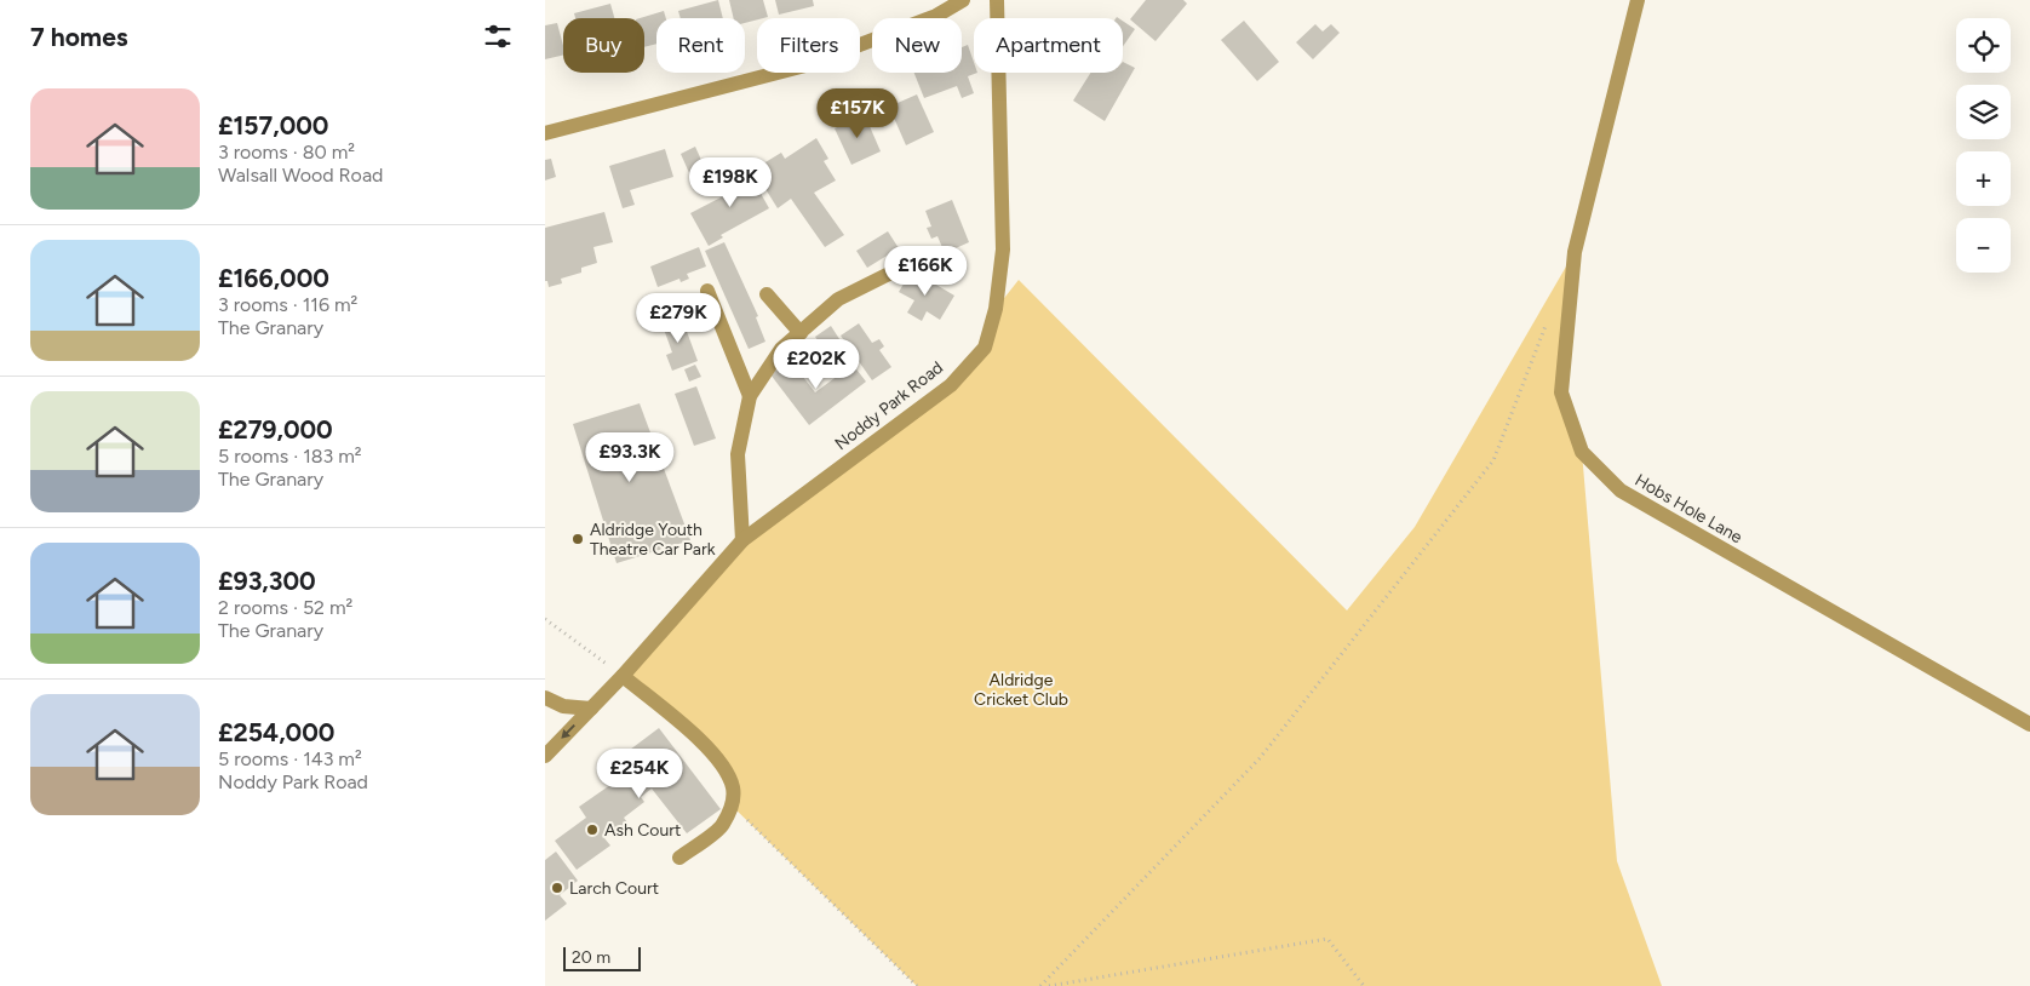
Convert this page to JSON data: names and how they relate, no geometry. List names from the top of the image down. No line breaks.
{"streets":{"street":["Noddy Park Road","Hobs Hole Lane"]},"parks":["Aldridge Cricket Club"],"places":["Aldridge Youth Theatre Car Park","Ash Court","Larch Court"],"scale_bar":"20 m","page":{"heading":"7 homes","map_buttons":["+","−"],"chip":["Buy","Rent","Filters","New","Apartment"],"list":[{"name":"£157,000","note":"3 rooms · 80 m² · Walsall Wood Road"},{"name":"£166,000","note":"3 rooms · 116 m² · The Granary"},{"name":"£279,000","note":"5 rooms · 183 m² · The Granary"},{"name":"£93,300","note":"2 rooms · 52 m² · The Granary"},{"name":"£254,000","note":"5 rooms · 143 m² · Noddy Park Road"}],"price":["£157K","£198K","£166K","£279K","£202K","£93.3K","£254K"],"scale":"20 m"}}
